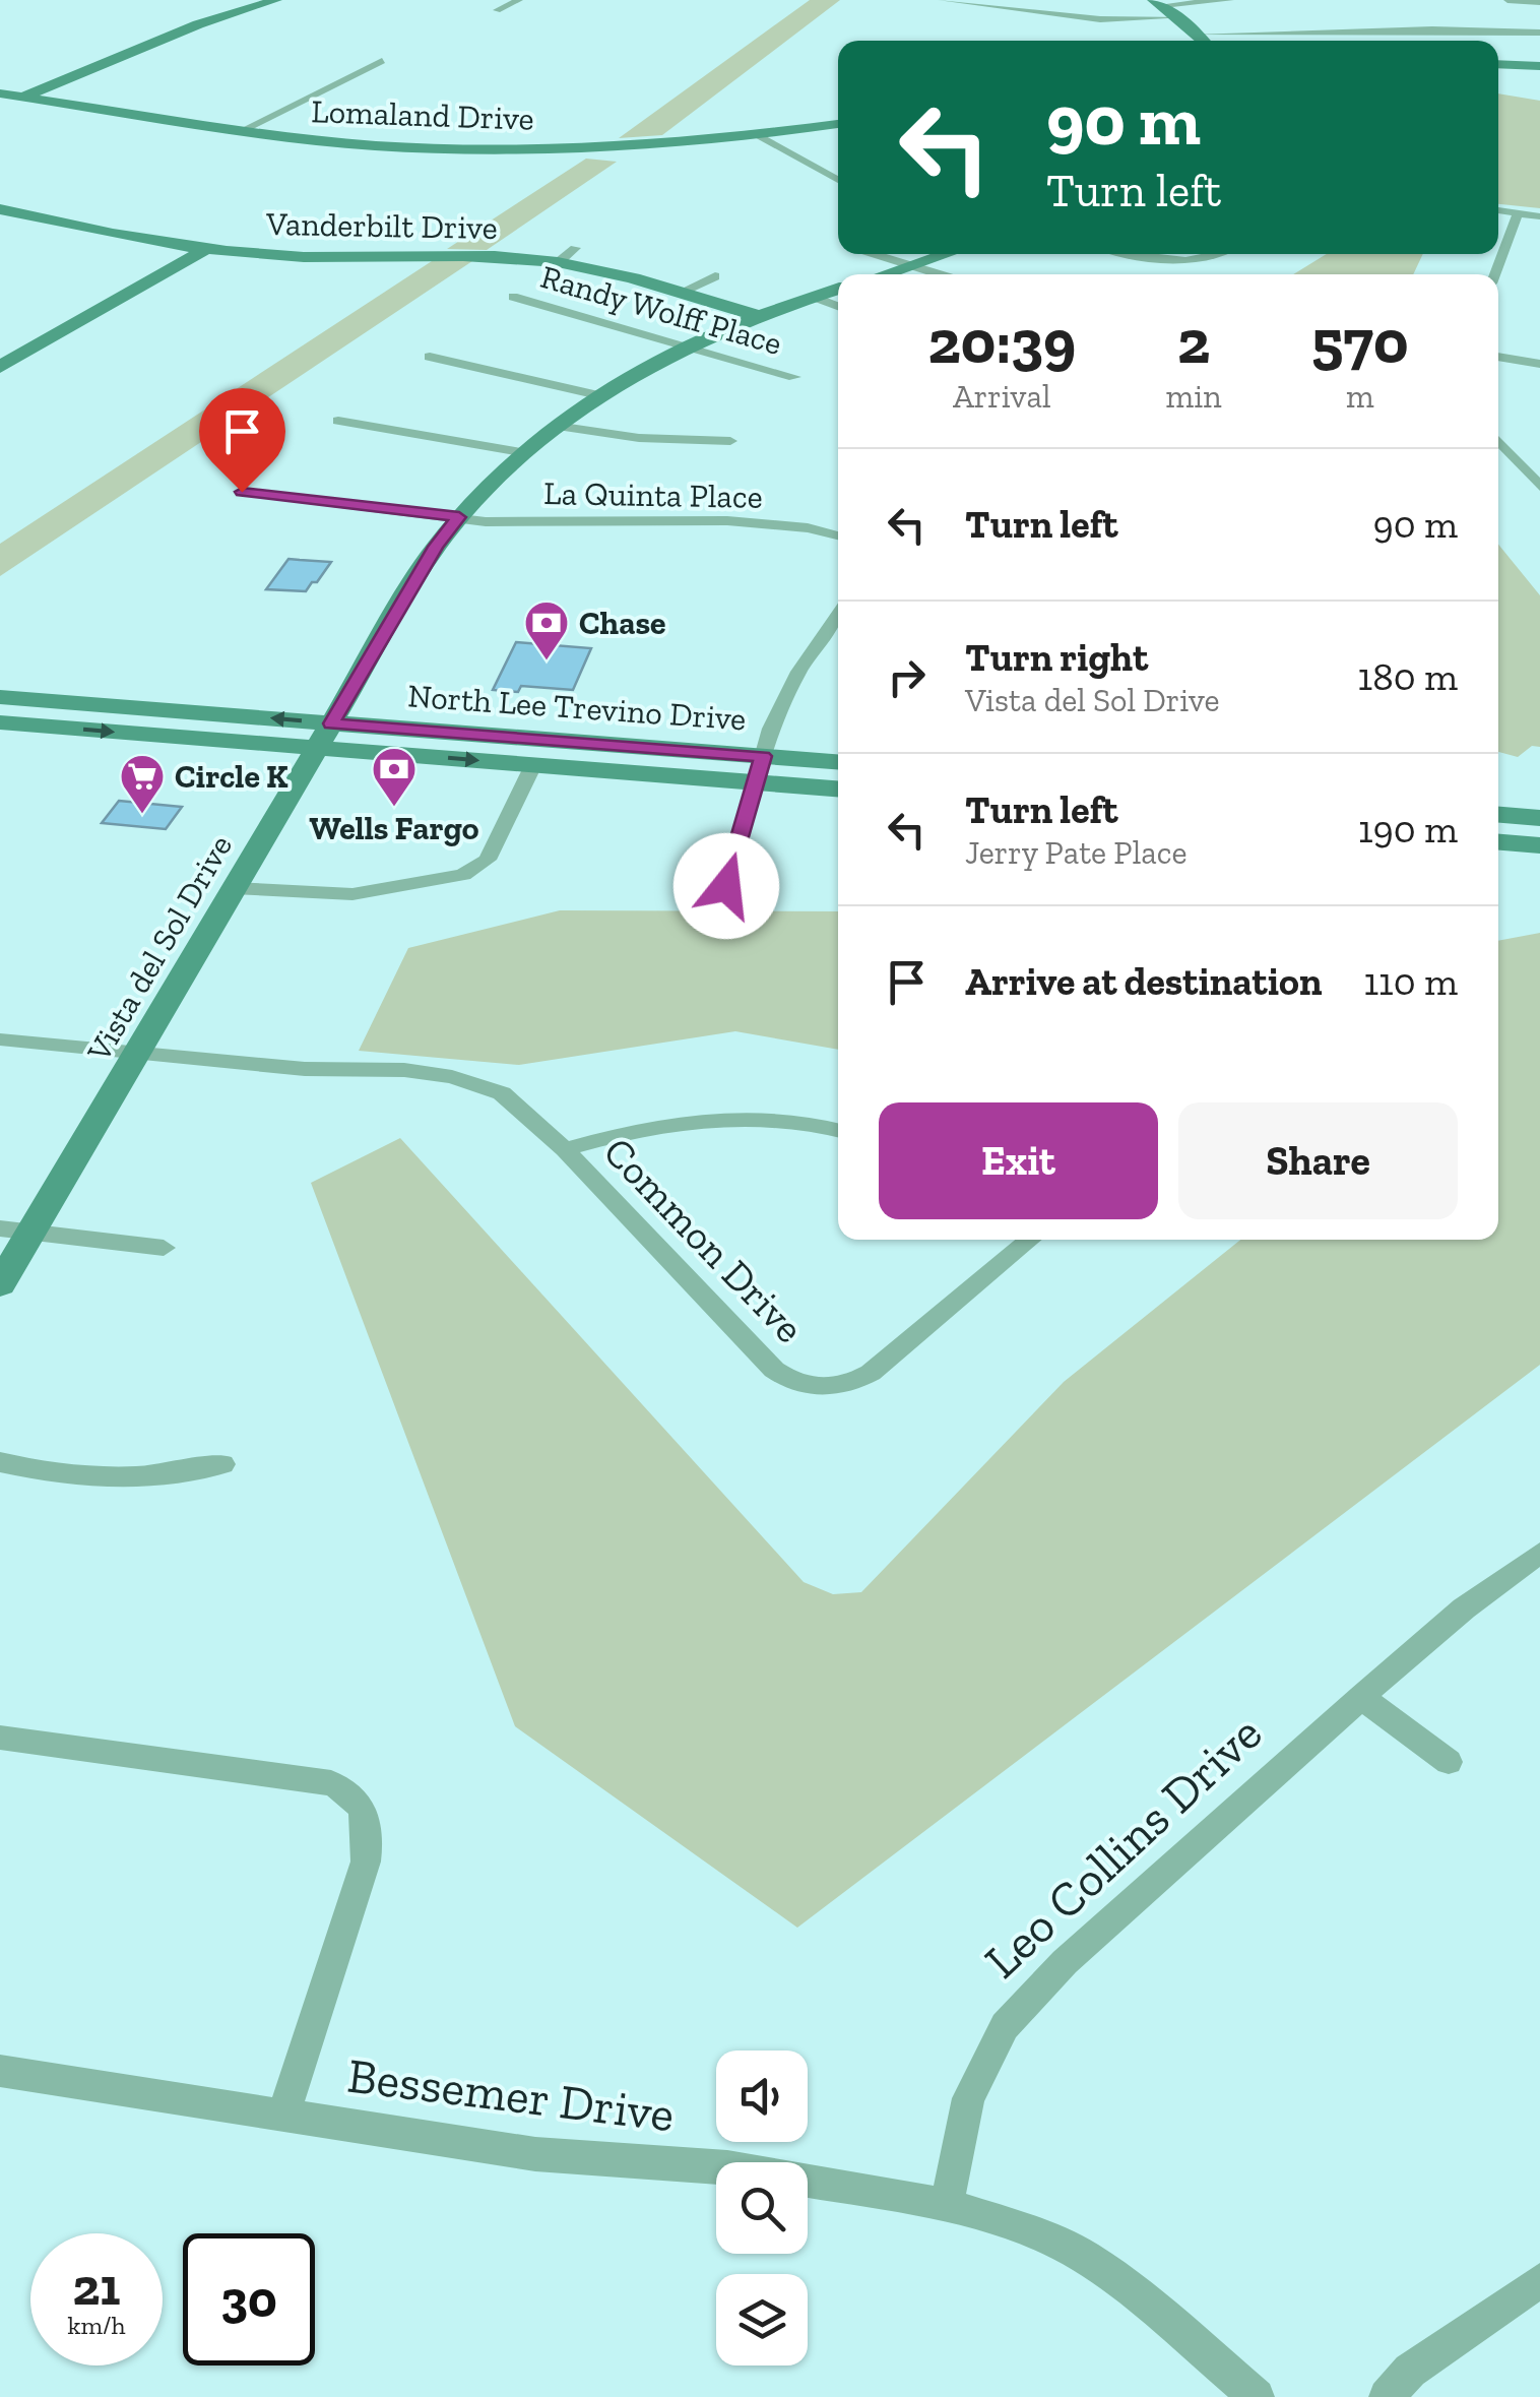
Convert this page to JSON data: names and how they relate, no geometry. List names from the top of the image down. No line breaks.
{"streets":{"main road":["Lomaland Drive","Vanderbilt Drive","North Lee Trevino Drive","Vista del Sol Drive"],"street":["Randy Wolff Place","La Quinta Place","Common Drive","Leo Collins Drive","Bessemer Drive"]},"crossings":[["Vanderbilt Drive","Vista del Sol Drive"],["Randy Wolff Place","Vista del Sol Drive"],["La Quinta Place","Vista del Sol Drive"],["North Lee Trevino Drive","Vista del Sol Drive"],["Vista del Sol Drive","Common Drive"],["Leo Collins Drive","Bessemer Drive"]],"places":{"bank":["Chase","Wells Fargo"],"supermarket":["Circle K"]},"page":{"turn":["90 m","Turn left"],"eta":["20:39","Arrival","2","min","570","m"],"list":[{"name":"Turn left","value":"90 m"},{"name":"Turn right","note":"Vista del Sol Drive","value":"180 m"},{"name":"Turn left","note":"Jerry Pate Place","value":"190 m"},{"name":"Arrive at destination","value":"110 m"}],"buttons":["Exit","Share"],"speed":"21 km/h","limit":"30"}}
